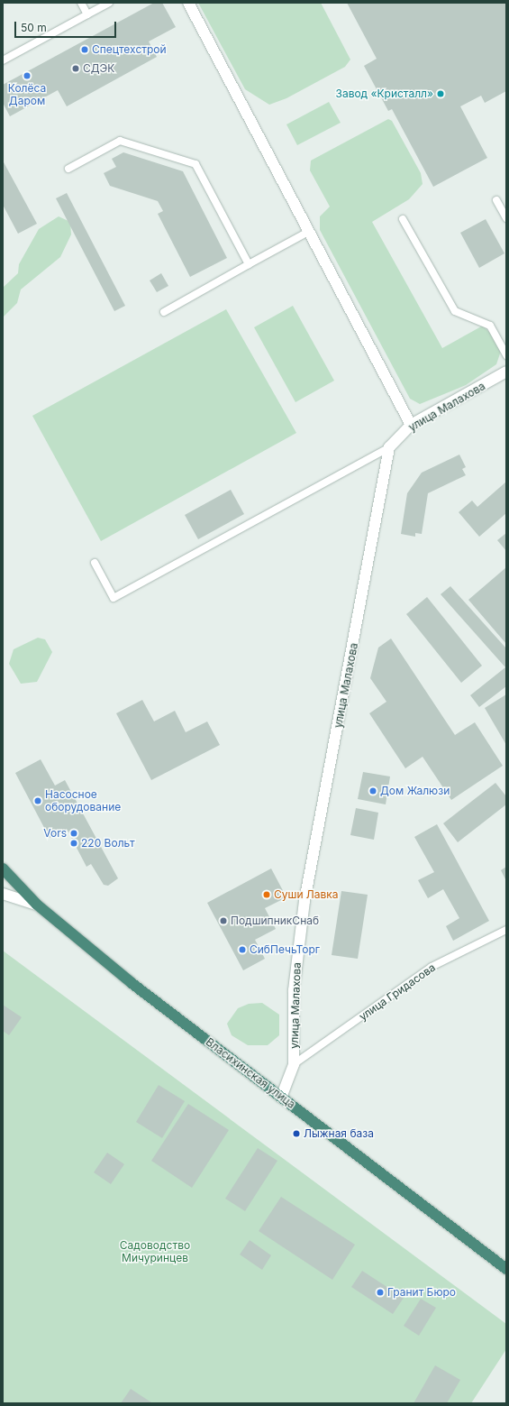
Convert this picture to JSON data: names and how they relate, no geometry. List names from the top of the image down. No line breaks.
{"streets":{"highway":["Власихинская улица"],"street":["улица Малахова"],"lane":["улица Гридасова"]},"crossings":[["улица Малахова","улица Гридасова"]],"parks":["Садоводство Мичуринцев"],"places":["Спецтехстрой","СДЭК","Колёса Даром","Завод «Кристалл»","Дом Жалюзи","Насосное оборудование","Vors","220 Вольт","Суши Лавка","ПодшипникСнаб","СибПечьТорг","Лыжная база","Гранит Бюро"],"scale_bar":"50 m"}
